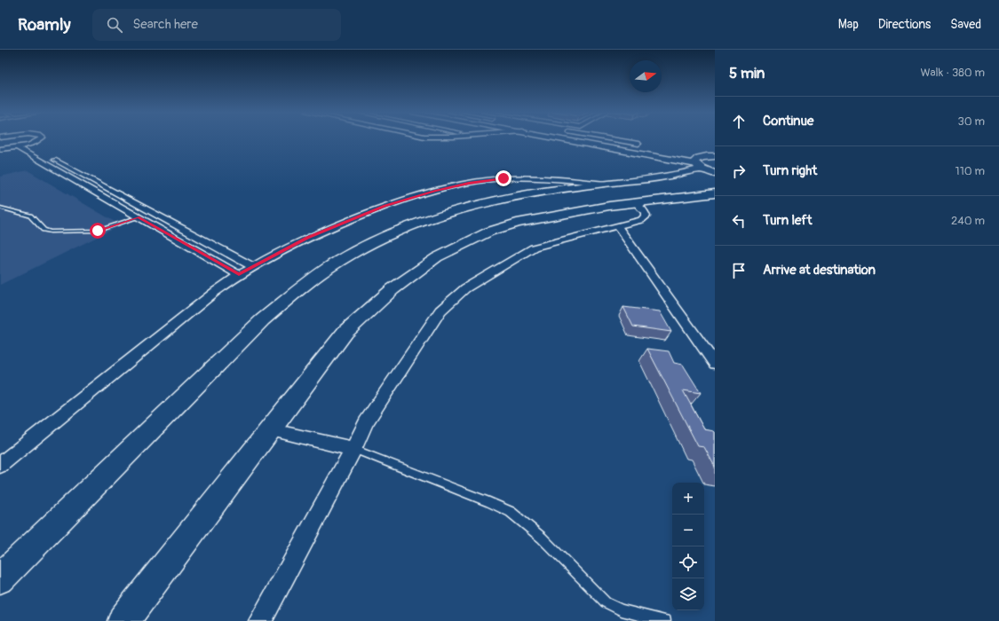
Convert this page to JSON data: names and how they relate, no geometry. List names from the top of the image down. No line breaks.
{"north":"right","page":{"header":"Roamly","search":"Search here","nav":["Map","Directions","Saved"],"heading":["5 min","Walk · 380 m"],"list":[["Continue","30 m"],["Turn right","110 m"],["Turn left","240 m"],"Arrive at destination"],"map_buttons":["+","−"]}}
